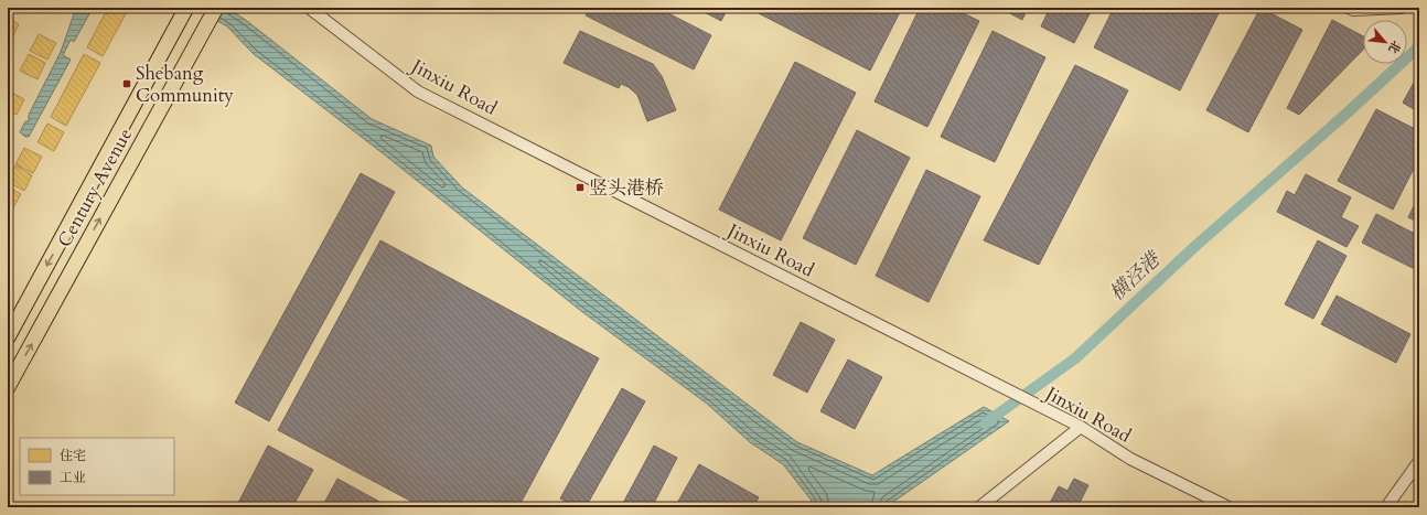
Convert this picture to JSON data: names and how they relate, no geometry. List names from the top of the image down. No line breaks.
{"streets":{"main road":["Century Avenue"],"street":["Jinxiu Road"]},"water":["横泾港"],"places":{"transit":["Shebang Community","竖头港桥"]},"legend":["住宅","工业"],"north":"bottom right"}
